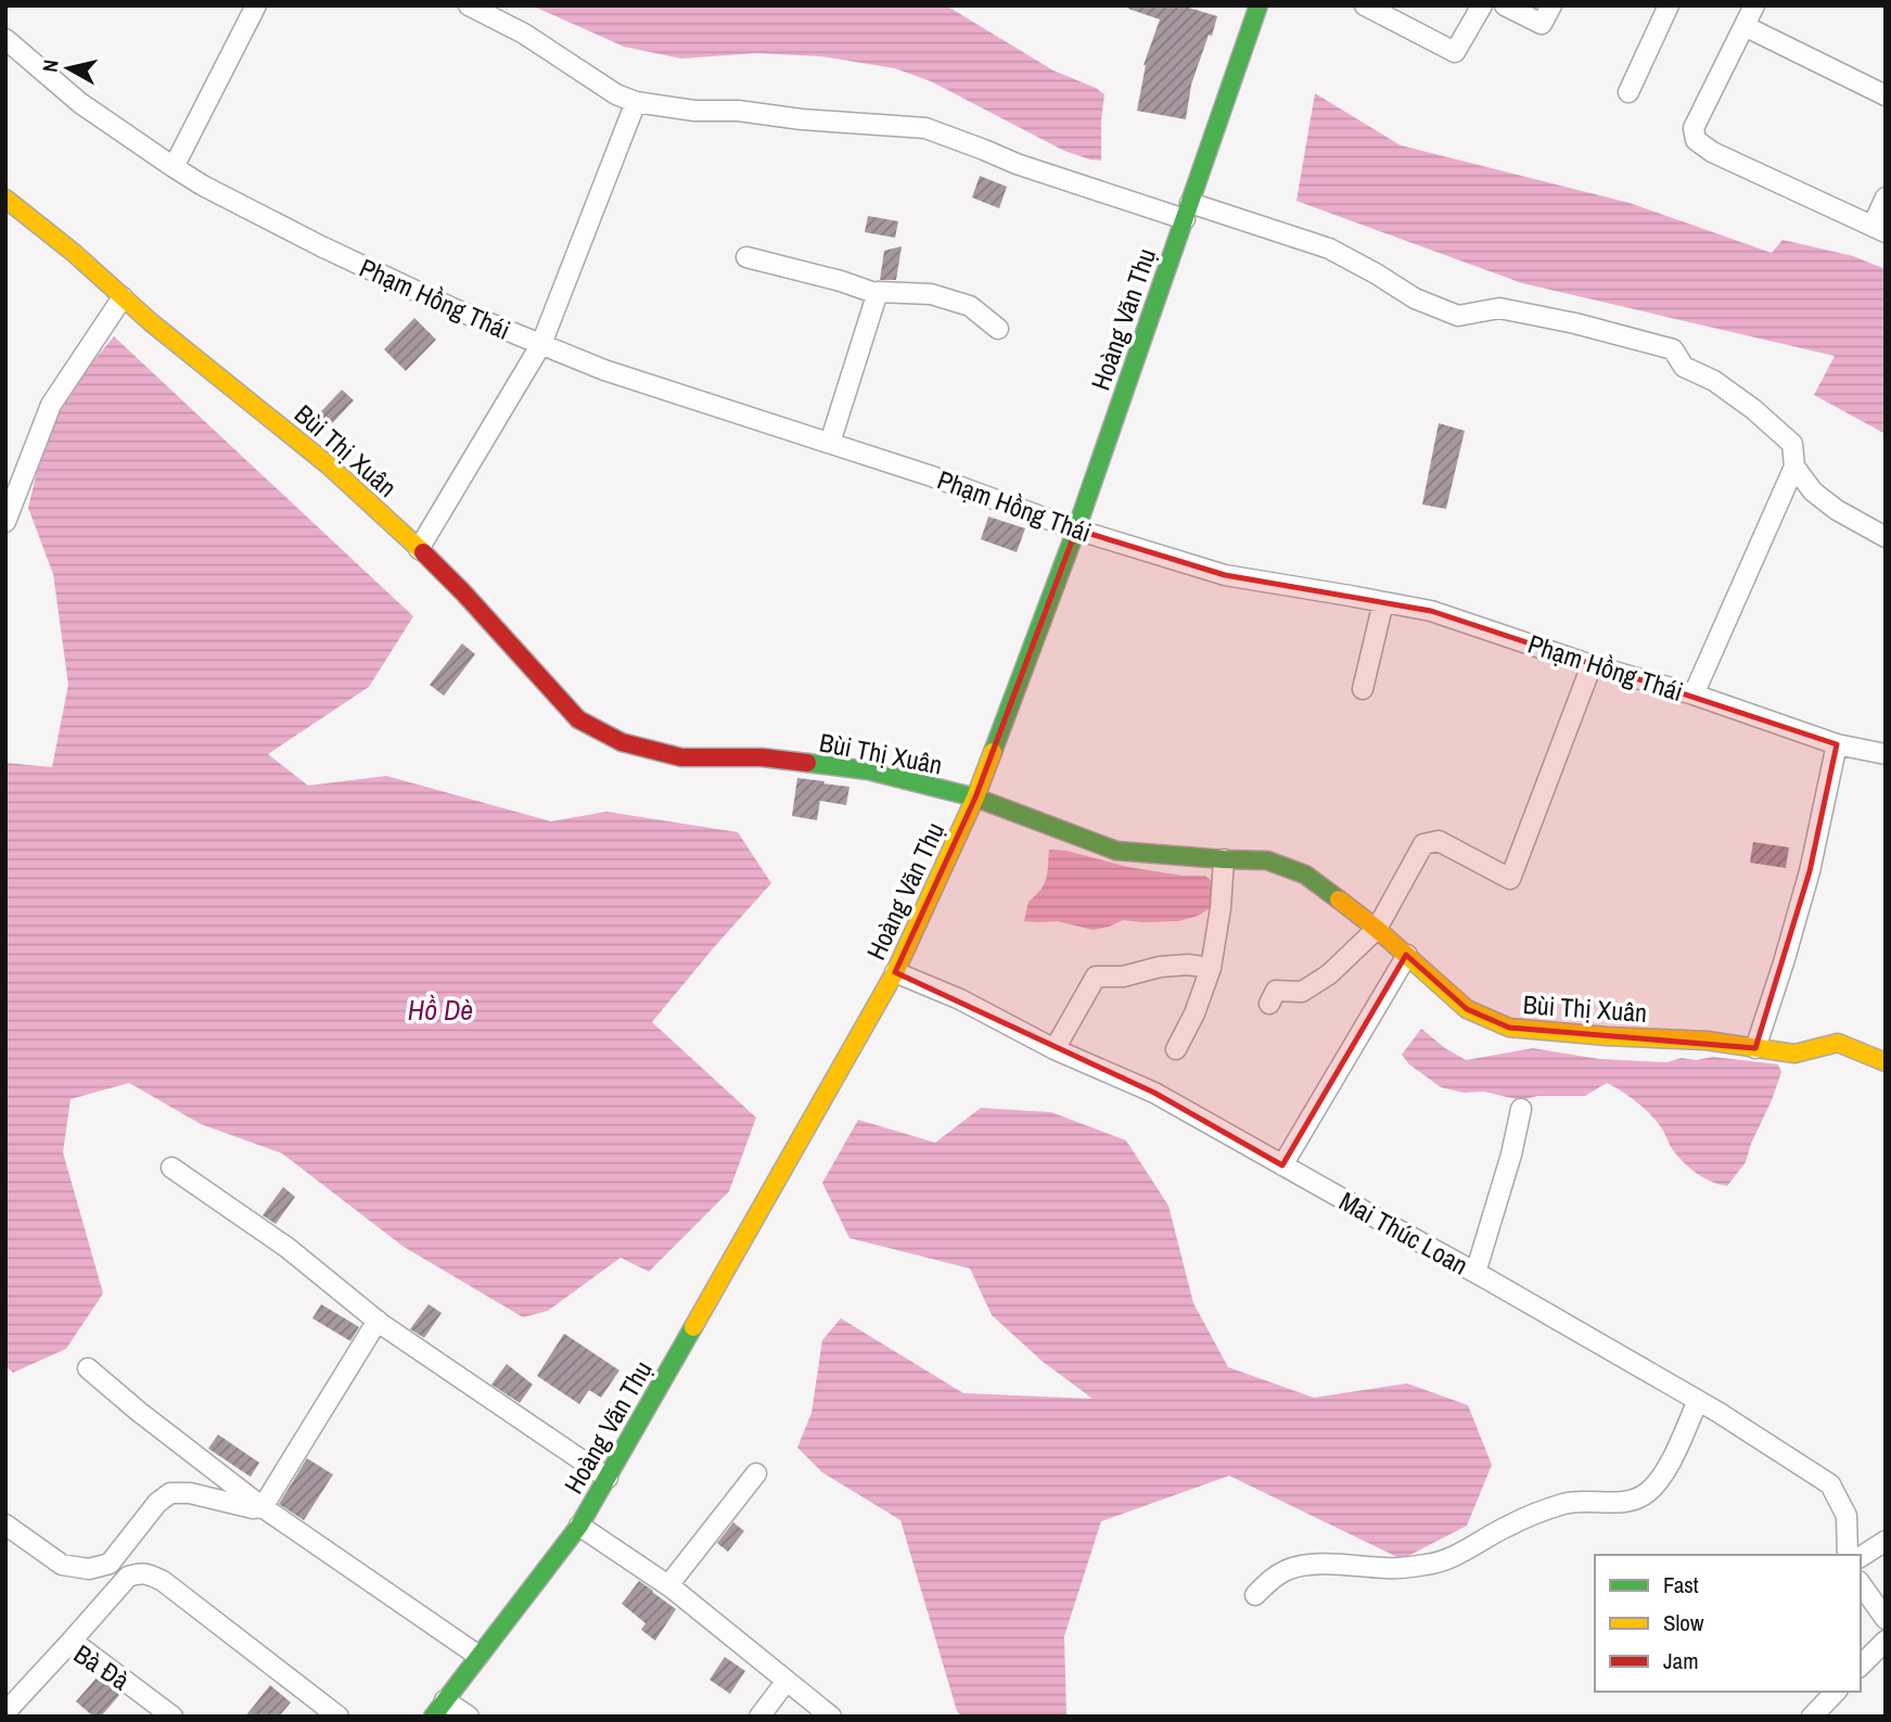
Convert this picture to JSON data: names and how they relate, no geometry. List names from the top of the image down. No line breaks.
{"streets":{"street":["Phạm Hồng Thái","Hoàng Văn Thụ","Bùi Thị Xuân","Mai Thúc Loan","Bà Đà"]},"crossings":[["Phạm Hồng Thái","Hoàng Văn Thụ"],["Hoàng Văn Thụ","Bùi Thị Xuân"],["Hoàng Văn Thụ","Mai Thúc Loan"]],"water":["Hồ Dè"],"legend":["Fast","Slow","Jam"],"north":"left"}
